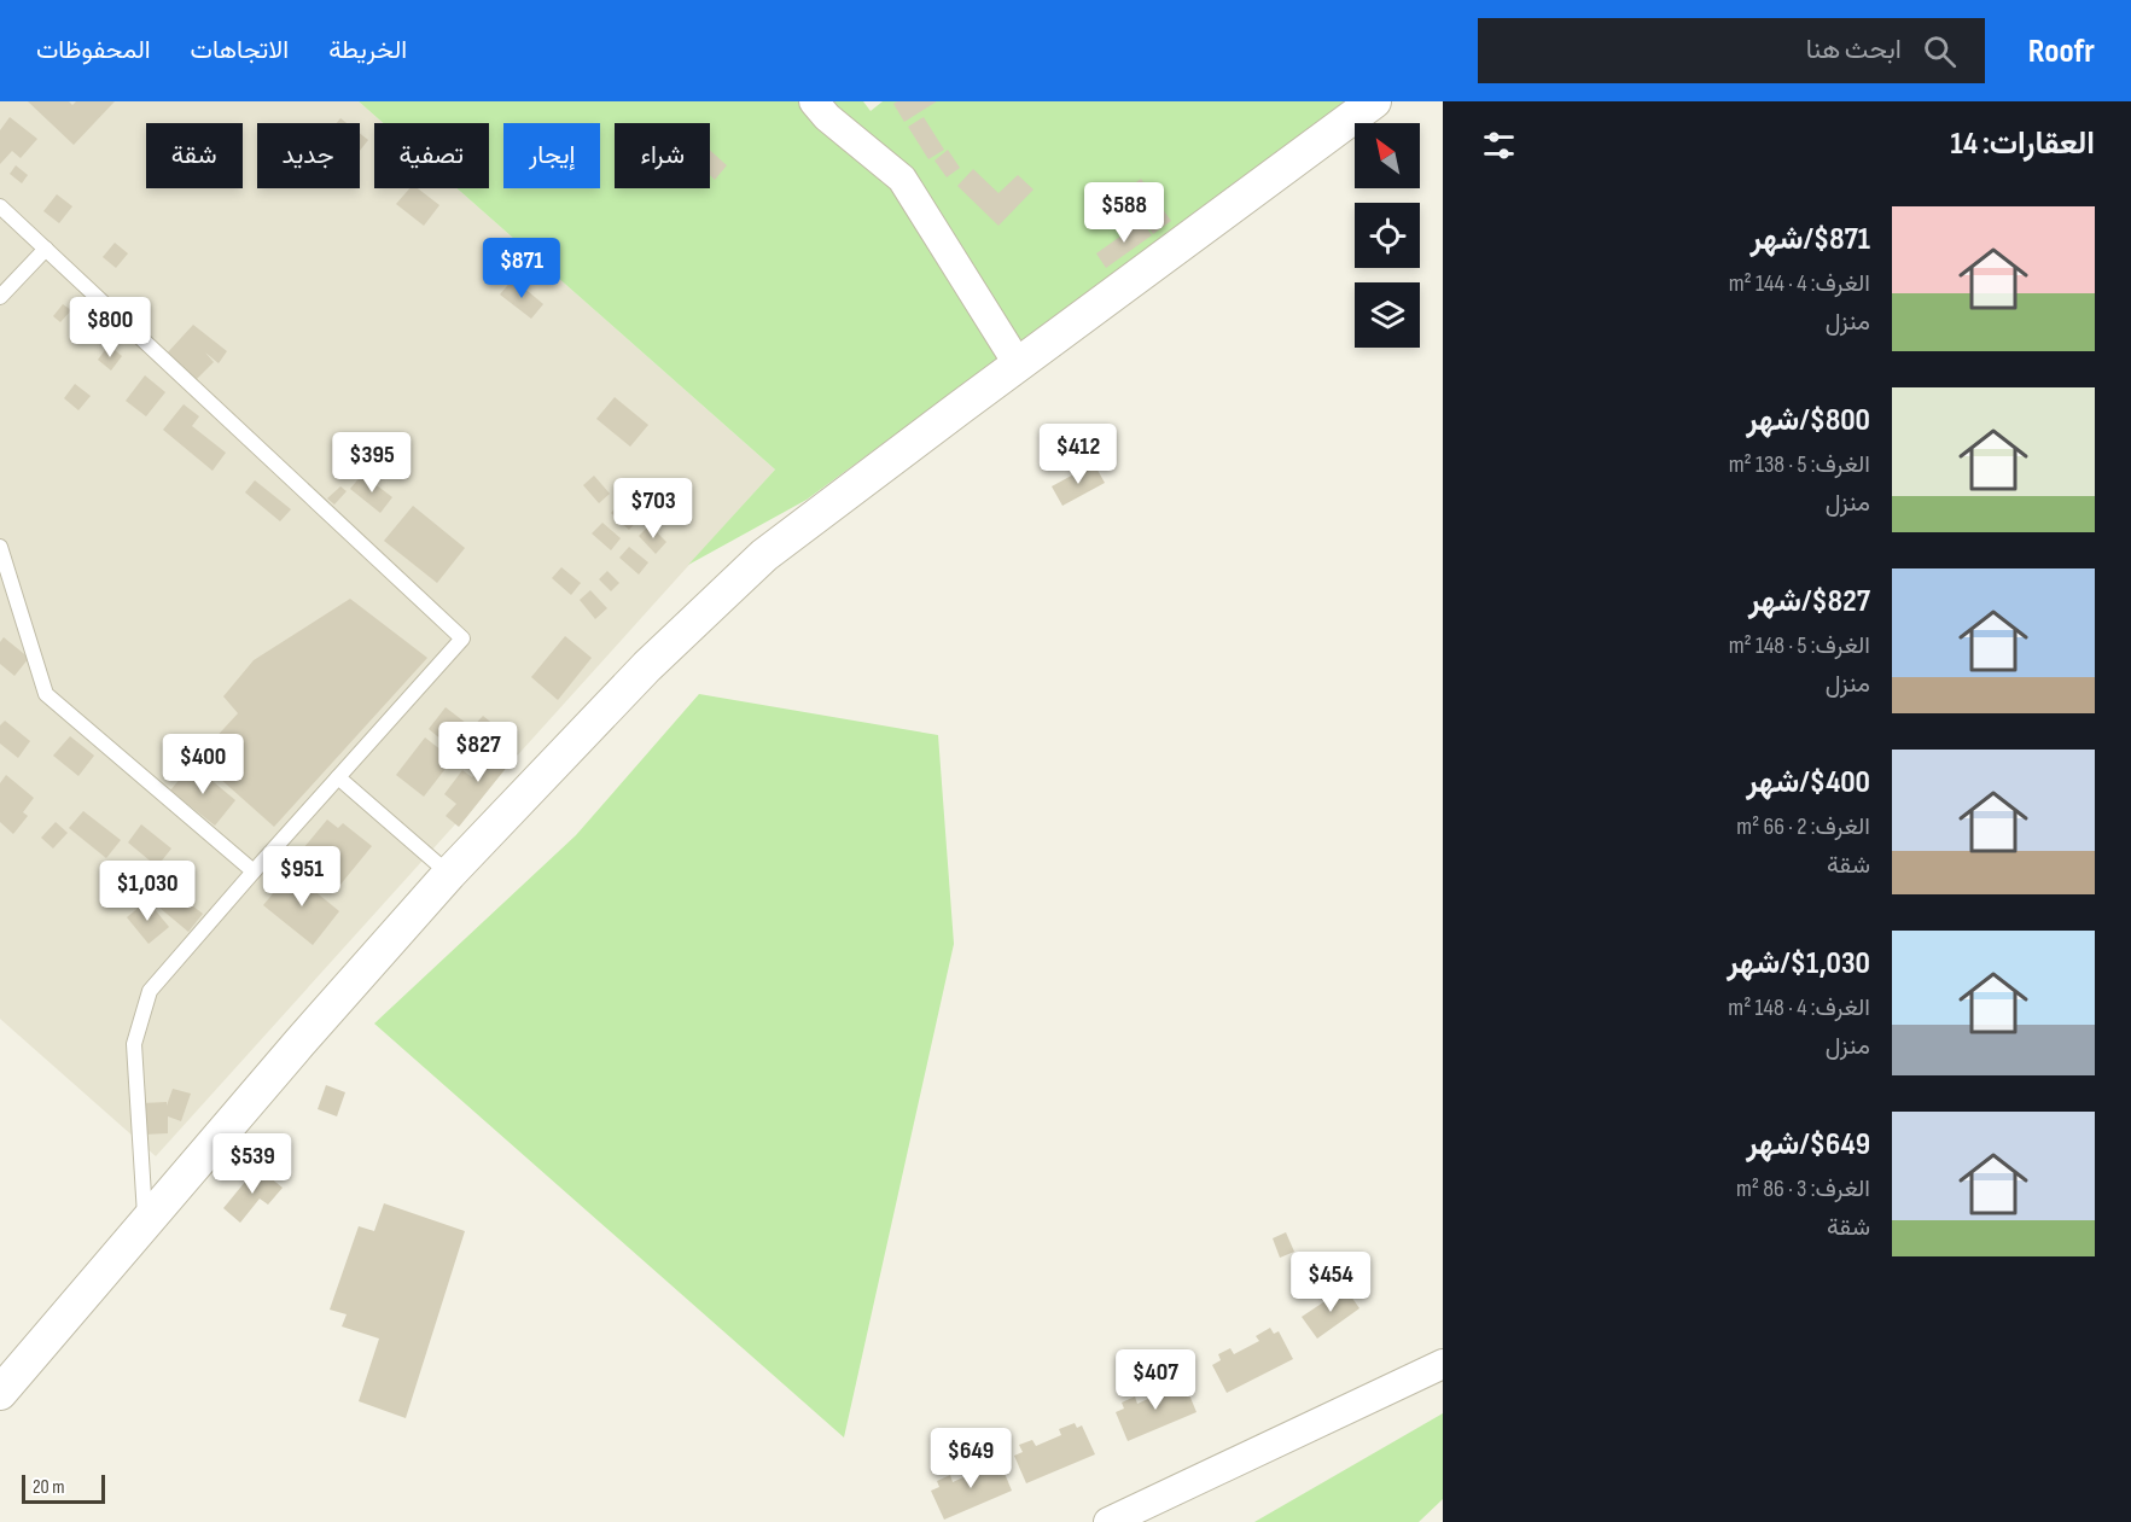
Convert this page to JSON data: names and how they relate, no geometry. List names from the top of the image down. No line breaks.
{"scale_bar":"20 m","north":"top left","page":{"header":"Roofr","search":"ابحث هنا","nav":["الخريطة","الاتجاهات","المحفوظات"],"heading":"العقارات: 14","chip":["شراء","إيجار","تصفية","جديد","شقة"],"price":["$588","$871","$800","$412","$395","$703","$827","$400","$951","$1,030","$539","$454","$407","$649"],"list":[{"name":"$871/شهر","note":"الغرف: 4 · 144 m² · منزل"},{"name":"$800/شهر","note":"الغرف: 5 · 138 m² · منزل"},{"name":"$827/شهر","note":"الغرف: 5 · 148 m² · منزل"},{"name":"$400/شهر","note":"الغرف: 2 · 66 m² · شقة"},{"name":"$1,030/شهر","note":"الغرف: 4 · 148 m² · منزل"},{"name":"$649/شهر","note":"الغرف: 3 · 86 m² · شقة"}],"scale":"20 m"}}
